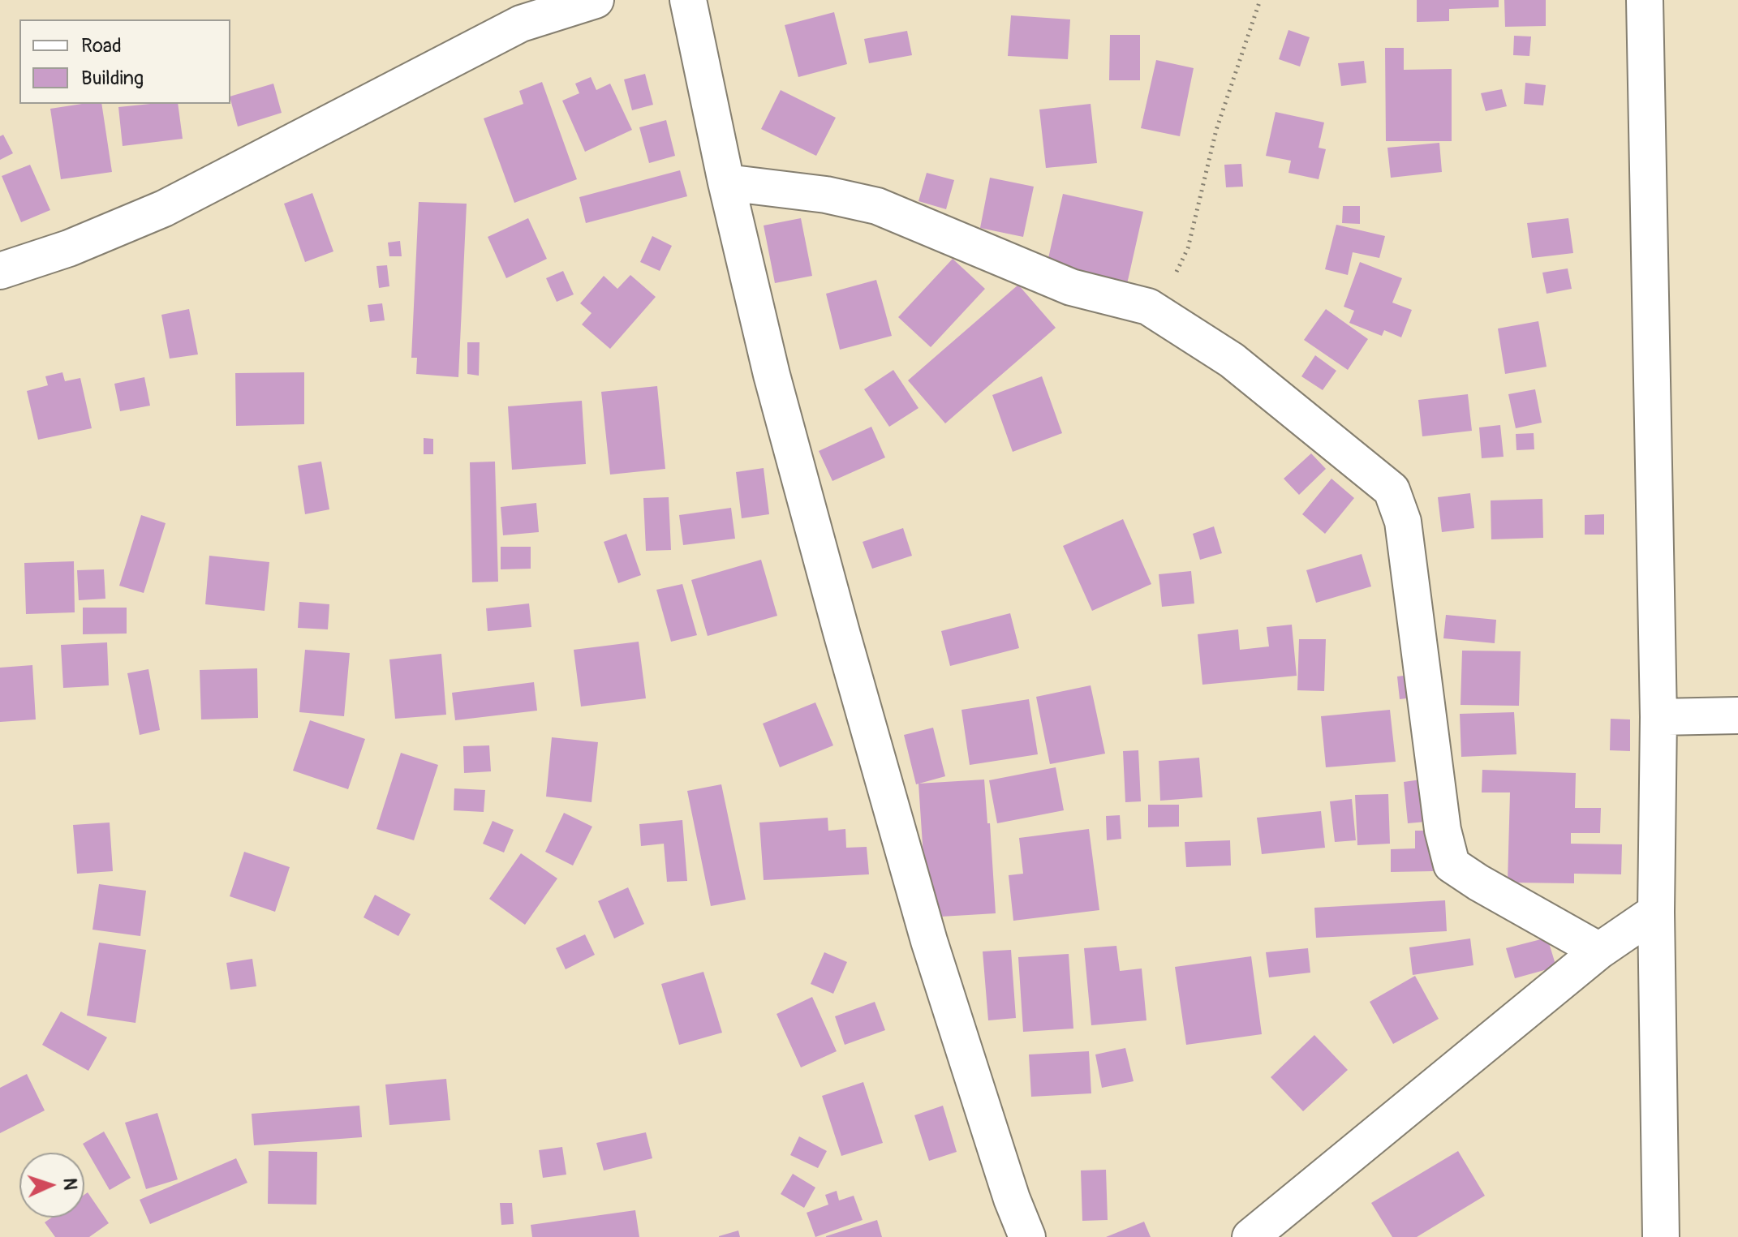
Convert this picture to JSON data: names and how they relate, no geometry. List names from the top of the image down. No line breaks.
{"legend":["Road","Building"],"north":"right"}
